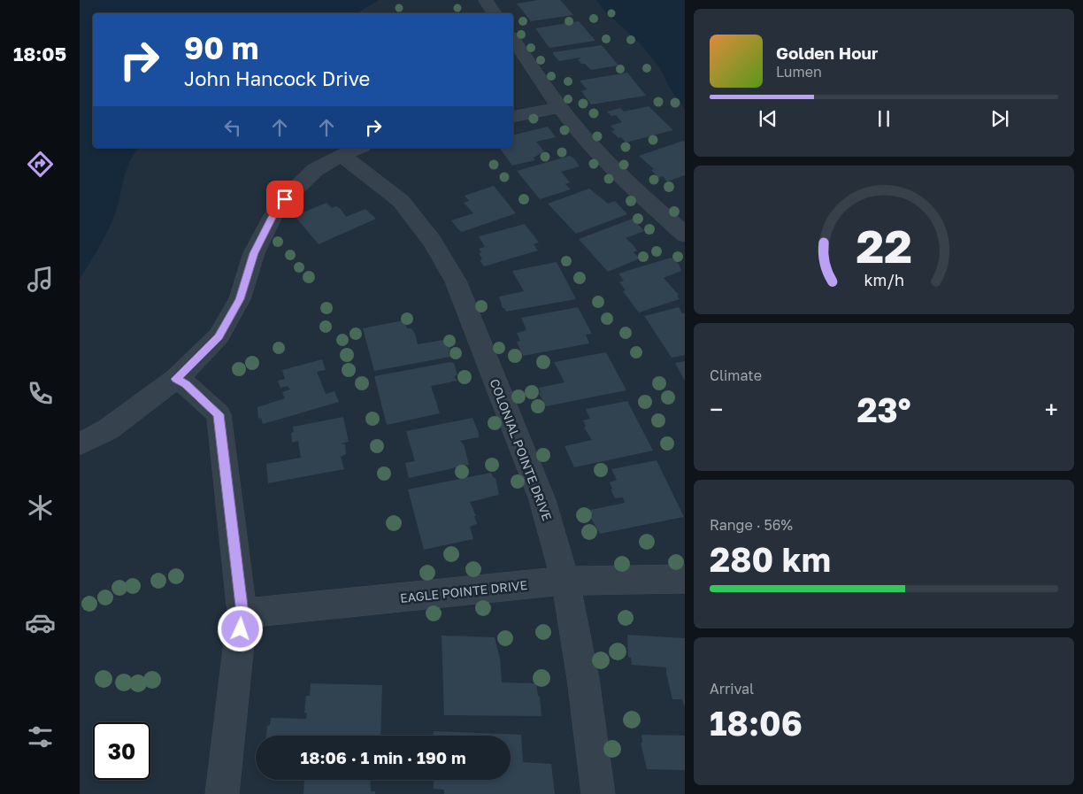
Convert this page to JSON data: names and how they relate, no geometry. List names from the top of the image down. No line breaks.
{"streets":{"street":["COLONIAL POINTE DRIVE","EAGLE POINTE DRIVE"]},"crossings":[["COLONIAL POINTE DRIVE","EAGLE POINTE DRIVE"]],"page":{"tabs":"18:05","turn":["90 m","John Hancock Drive"],"song":["Golden Hour","Lumen"],"tile":["Climate",["Range · 56%","280 km"],["Arrival","18:06"]],"heat":["−","23°","+"],"limit":"30","trip":"18:06 · 1 min · 190 m","gauge":["22","km/h"]}}
